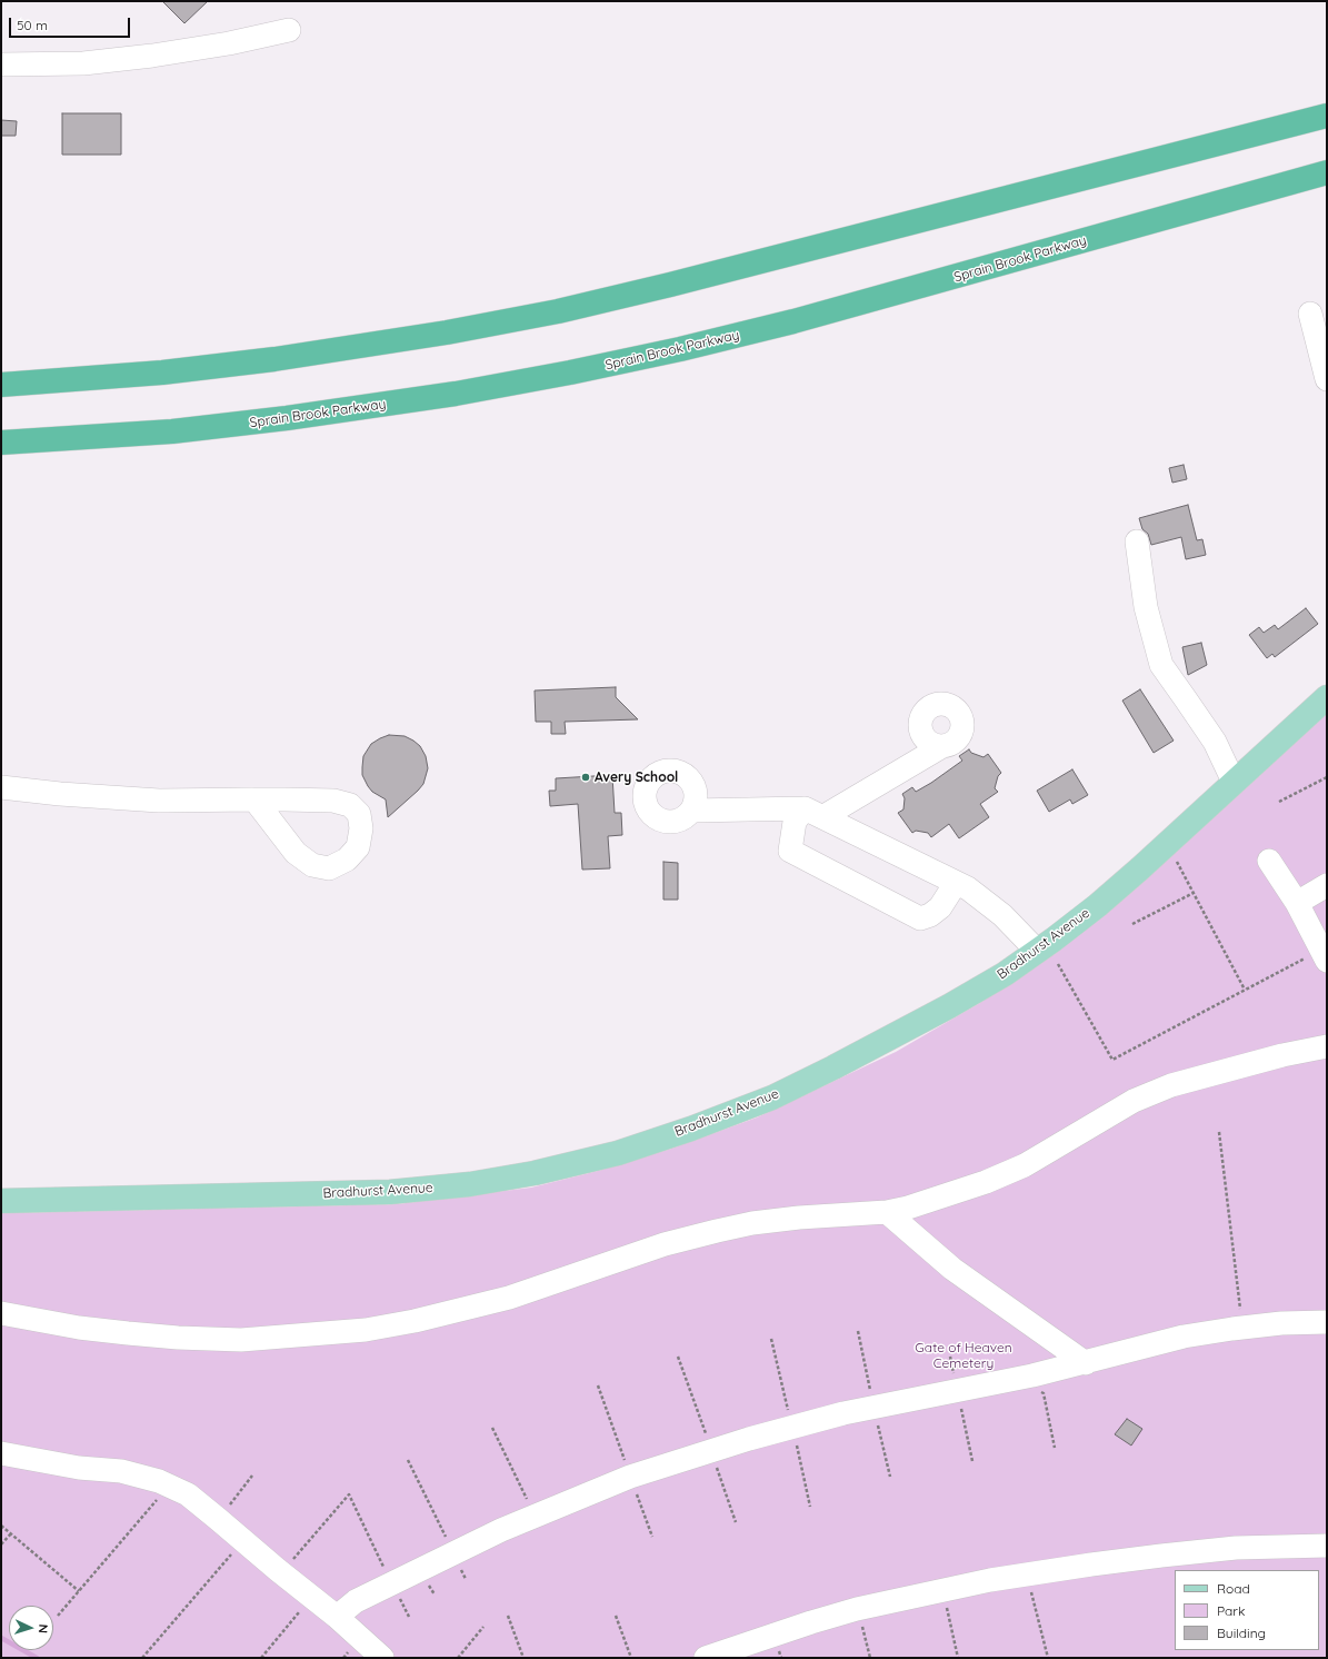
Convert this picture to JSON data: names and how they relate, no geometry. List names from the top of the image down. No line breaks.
{"streets":{"highway":["Sprain Brook Parkway"],"main road":["Bradhurst Avenue"]},"parks":["Gate of Heaven Cemetery"],"places":["Avery School"],"legend":["Road","Park","Building"],"scale_bar":"50 m","north":"right"}
